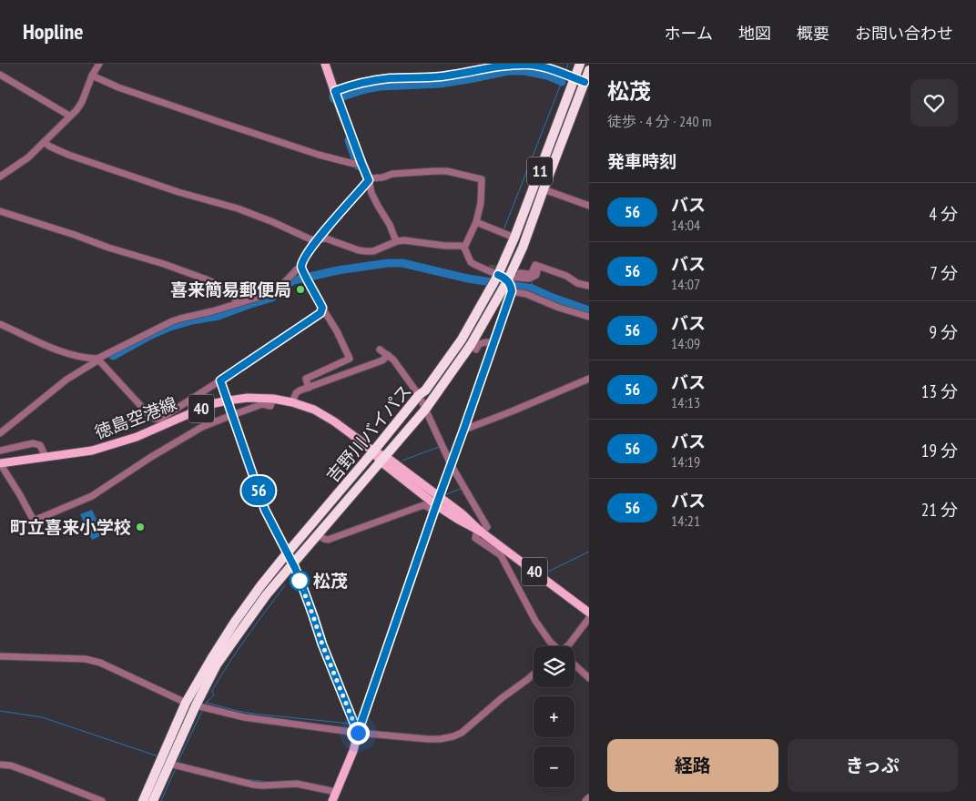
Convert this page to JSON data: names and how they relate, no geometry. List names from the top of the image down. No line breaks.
{"streets":{"highway":["11","吉野川バイパス"],"main road":["40","徳島空港線"]},"crossings":[["徳島空港線","吉野川バイパス"]],"places":["喜来簡易郵便局","町立喜来小学校","松茂"],"lines":["bus line 56"],"page":{"header":"Hopline","nav":["ホーム","地図","概要","お問い合わせ"],"on_map":"56","heading":[["松茂","徒歩 · 4 分 · 240 m"],"発車時刻"],"list":[{"mark":"56","name":"バス","note":"14:04","value":"4 分"},{"mark":"56","name":"バス","note":"14:07","value":"7 分"},{"mark":"56","name":"バス","note":"14:09","value":"9 分"},{"mark":"56","name":"バス","note":"14:13","value":"13 分"},{"mark":"56","name":"バス","note":"14:19","value":"19 分"},{"mark":"56","name":"バス","note":"14:21","value":"21 分"}],"map_buttons":["+","−"],"buttons":["経路","きっぷ"]}}
